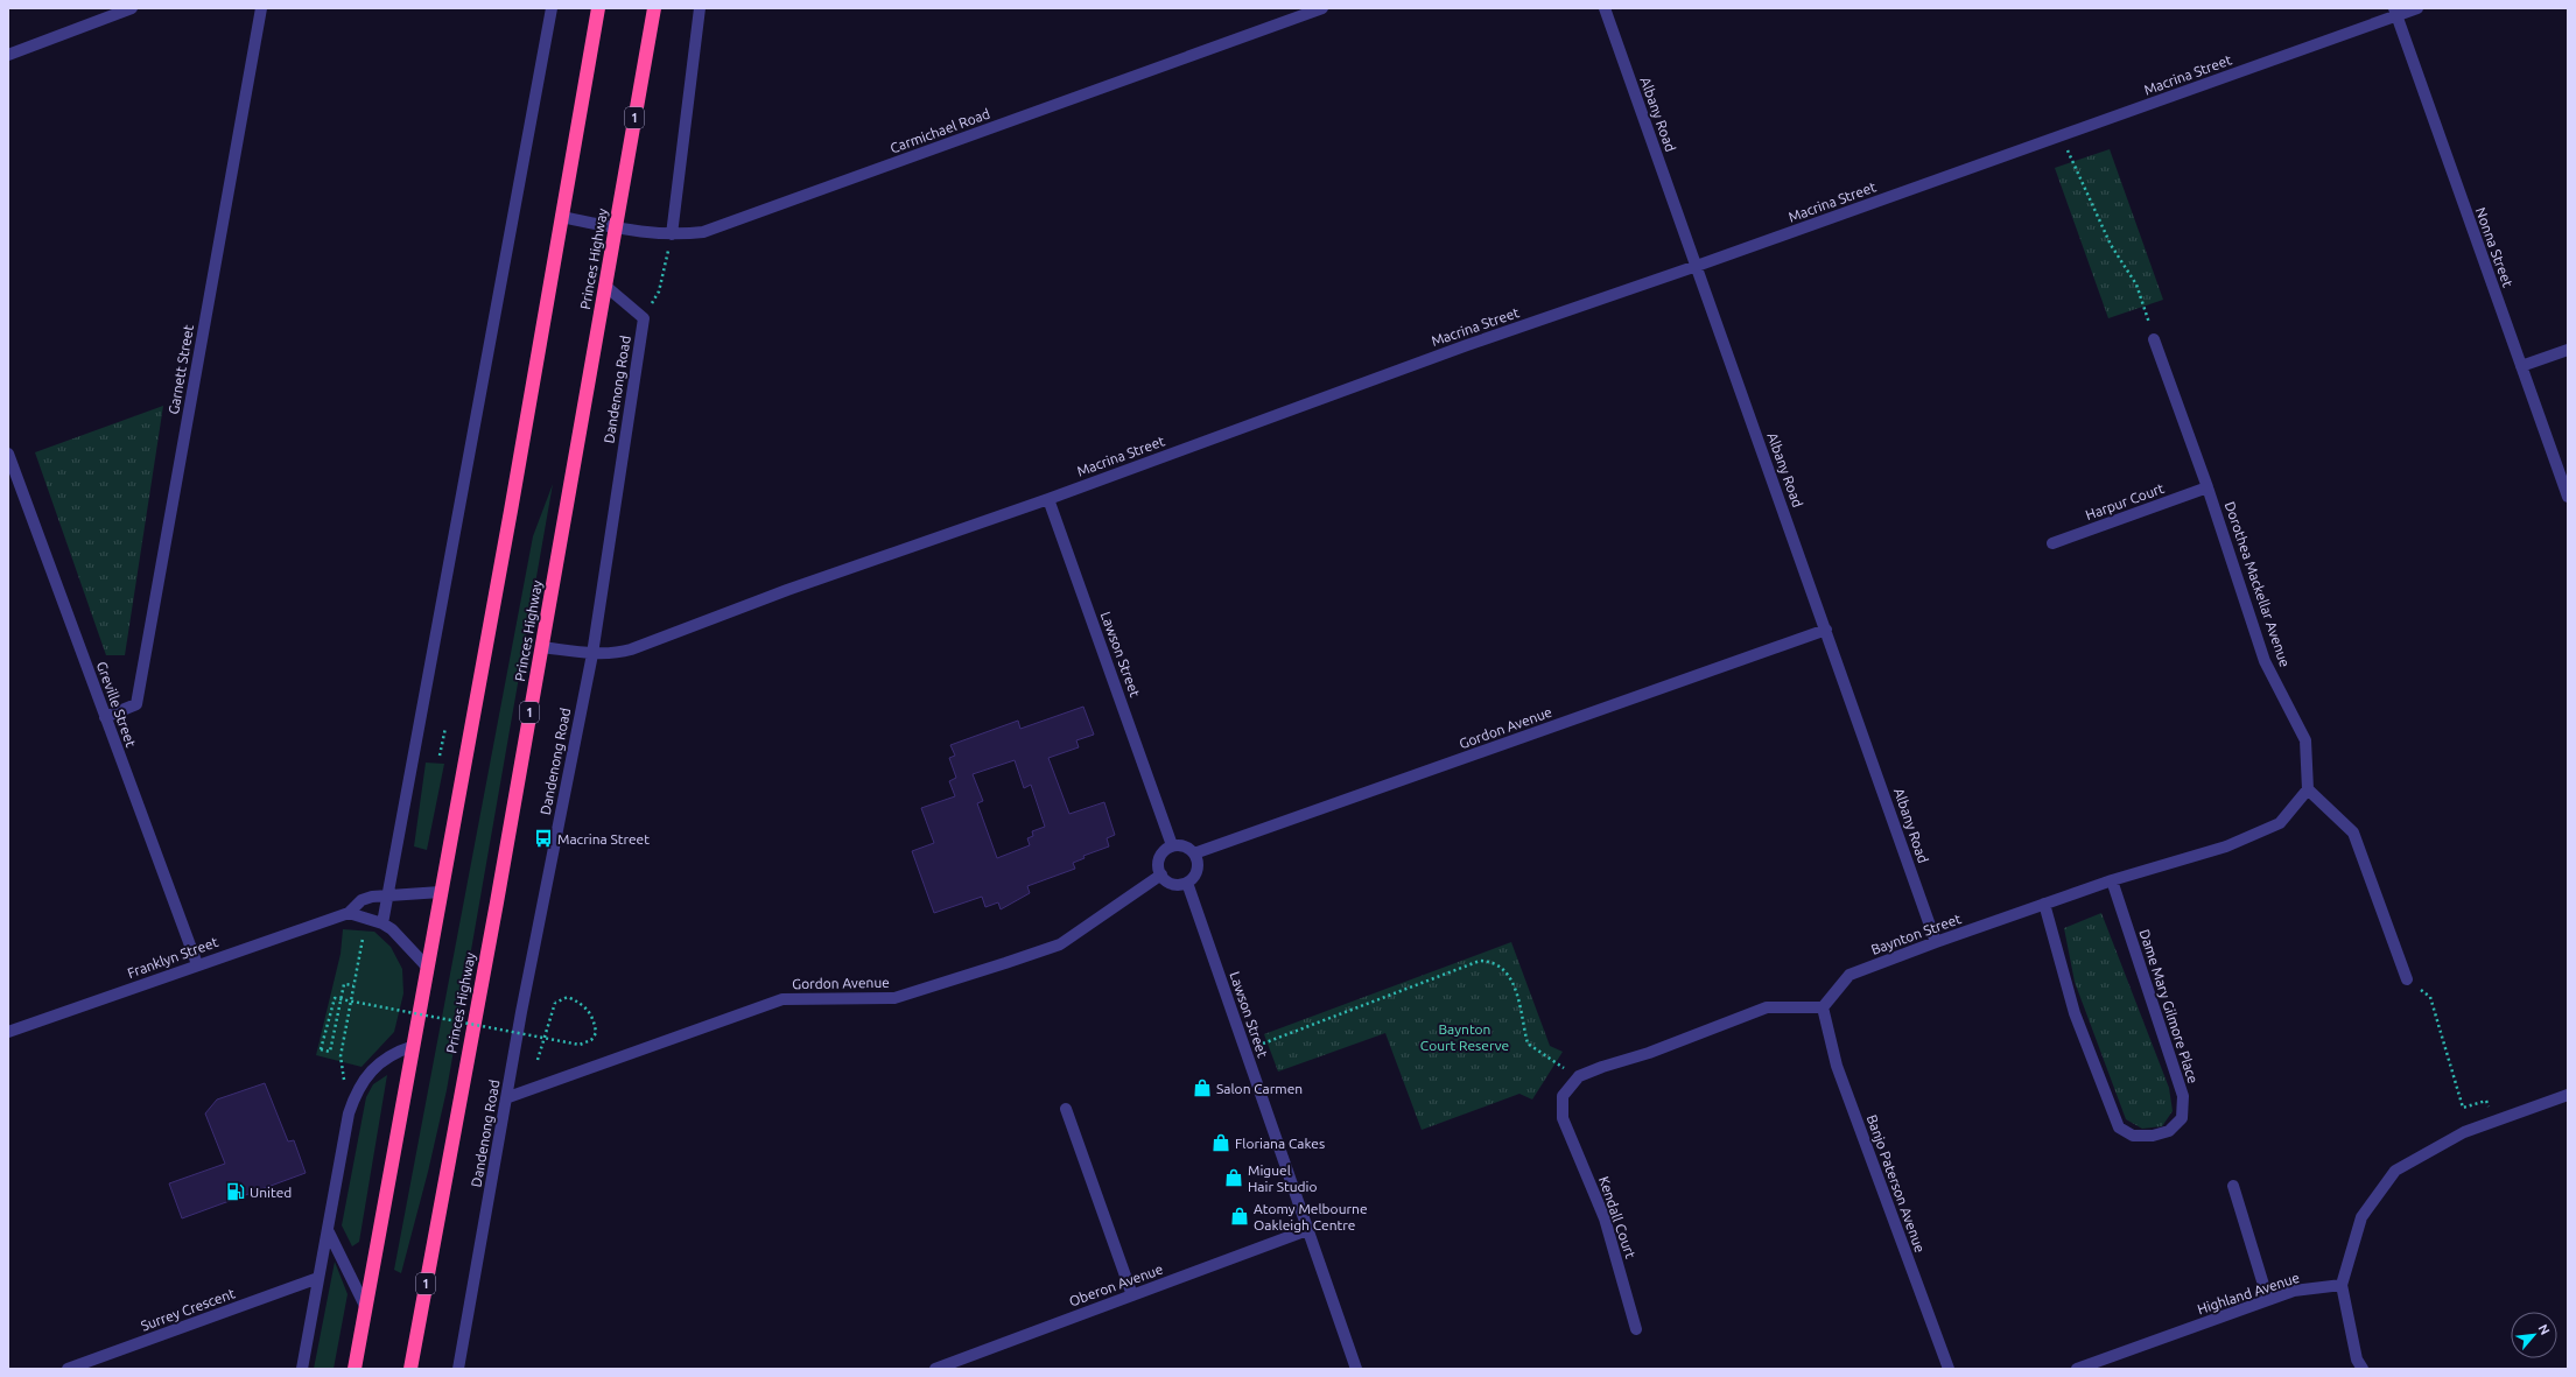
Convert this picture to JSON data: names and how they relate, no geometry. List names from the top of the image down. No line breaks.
{"streets":{"highway":["1","Princes Highway"],"street":["Macrina Street","Albany Road","Carmichael Road","Nonna Street","Garnett Street","Dandenong Road","Harpur Court","Dorothea Mackellar Avenue","Lawson Street","Greville Street","Gordon Avenue","Baynton Street","Franklyn Street","Dame Mary Gilmore Place","Banjo Paterson Avenue","Kendall Court","Oberon Avenue","Highland Avenue","Surrey Crescent"]},"crossings":[["Macrina Street","Albany Road"],["Macrina Street","Nonna Street"],["Macrina Street","Princes Highway"],["Macrina Street","Dandenong Road"],["Macrina Street","Lawson Street"],["Albany Road","Gordon Avenue"],["Albany Road","Baynton Street"],["Carmichael Road","Princes Highway"],["Garnett Street","Greville Street"],["Dandenong Road","Gordon Avenue"],["Harpur Court","Dorothea Mackellar Avenue"],["Dorothea Mackellar Avenue","Baynton Street"],["Lawson Street","Gordon Avenue"],["Lawson Street","Oberon Avenue"],["Greville Street","Franklyn Street"],["Baynton Street","Dame Mary Gilmore Place"],["Baynton Street","Banjo Paterson Avenue"]],"parks":["Baynton Court Reserve"],"places":{"bus stop":["Macrina Street"],"shop":["Salon Carmen","Floriana Cakes","Miguel Hair Studio","Atomy Melbourne Oakleigh Centre"],"fuel station":["United"]},"north":"top right"}
